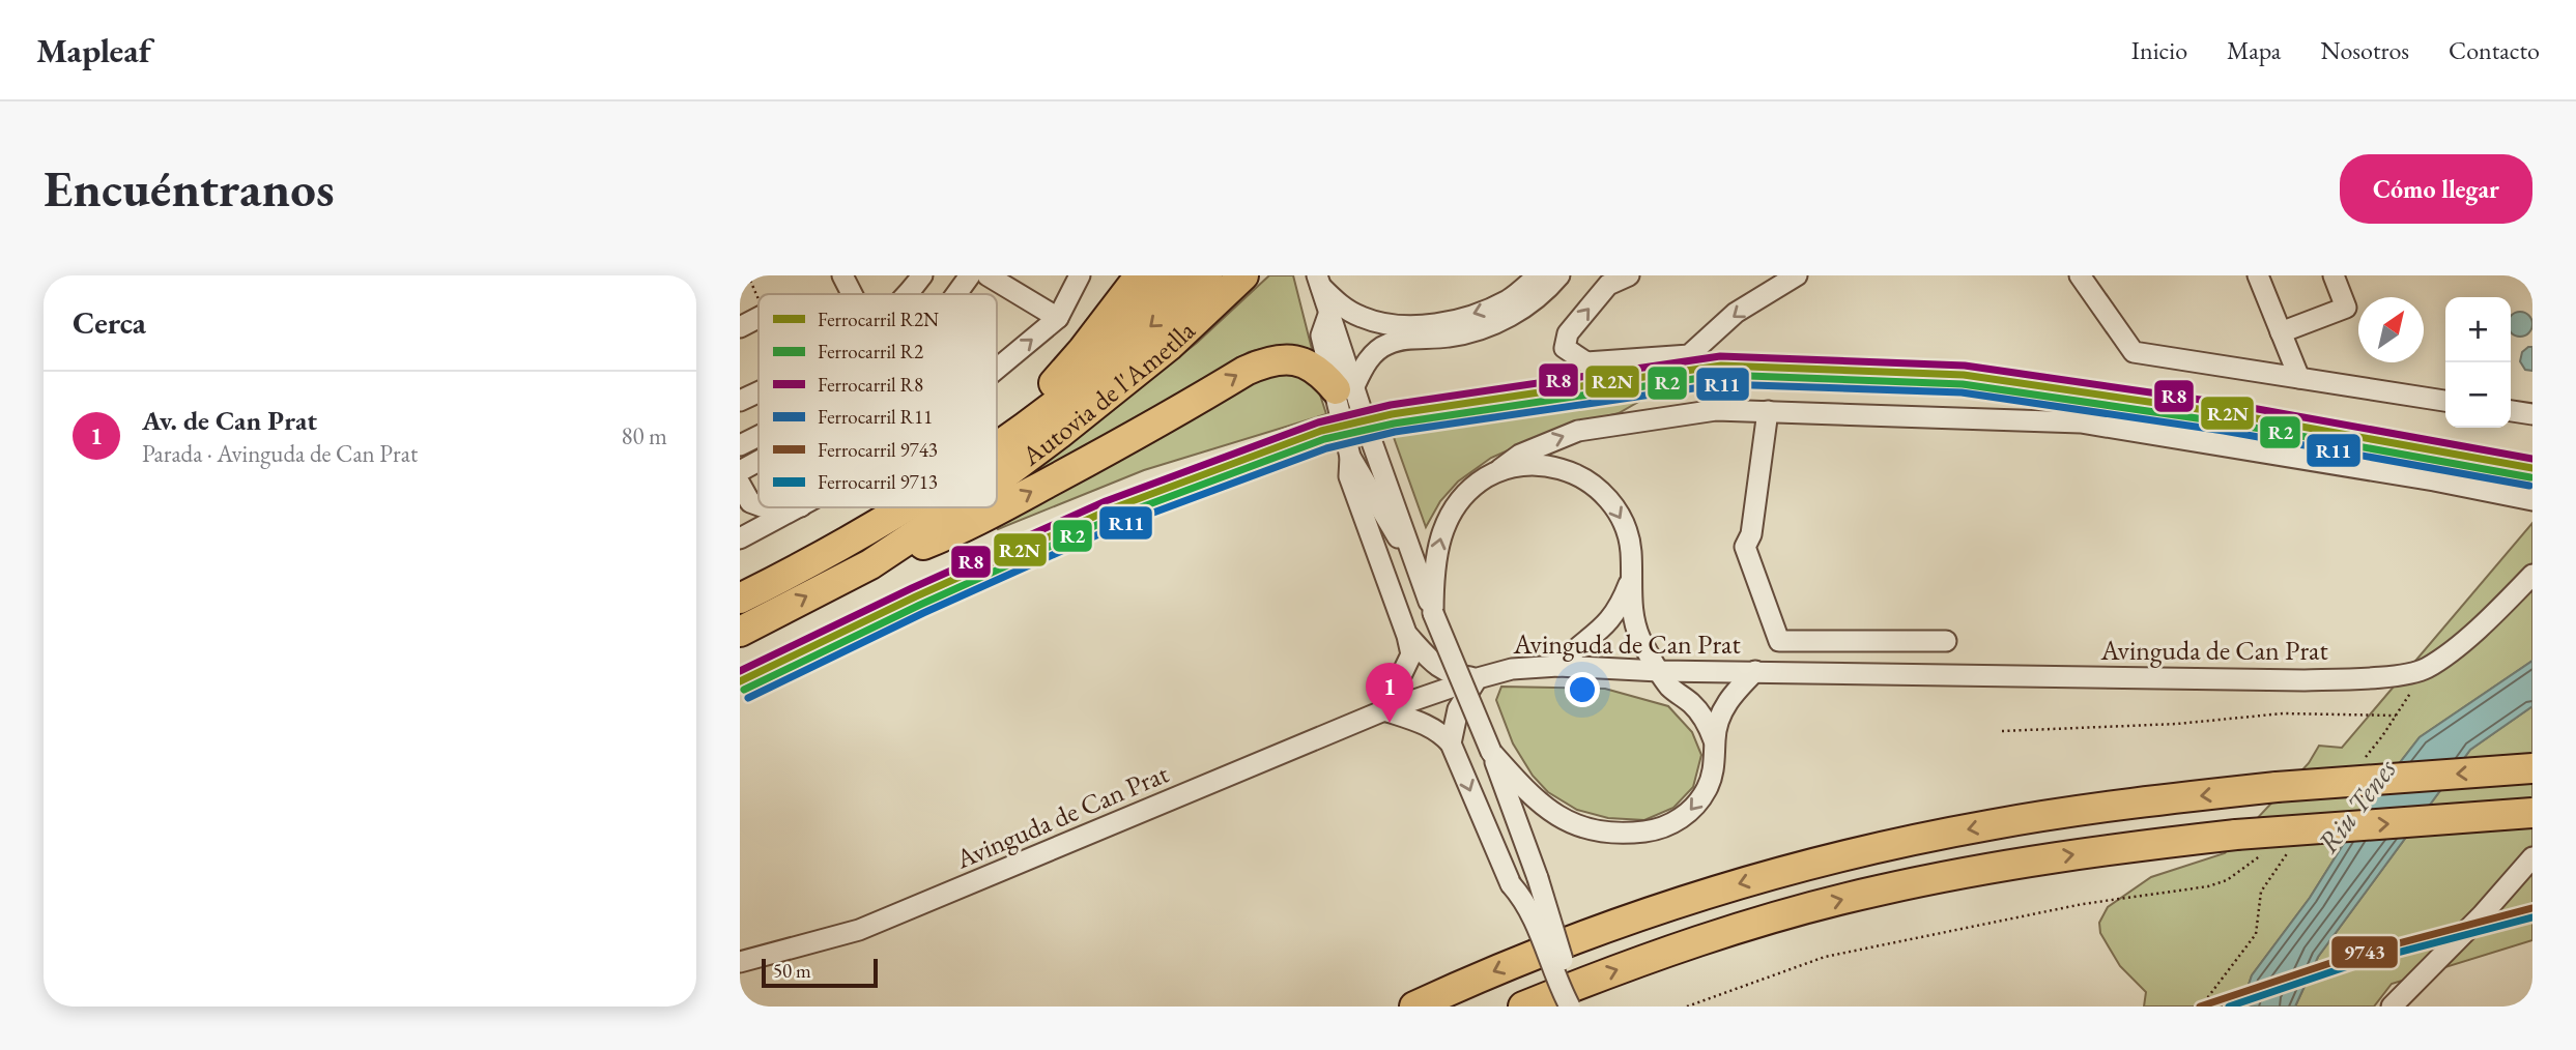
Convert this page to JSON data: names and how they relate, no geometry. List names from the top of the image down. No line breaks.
{"streets":{"highway":["Autovia de l'Ametlla"],"street":["Avinguda de Can Prat"]},"water":["Riu Tenes"],"lines":["rail line R8","rail line R2N","rail line R2","rail line R11","rail line 9743","rail line 9713"],"legend":["Ferrocarril R2N","Ferrocarril R2","Ferrocarril R8","Ferrocarril R11","Ferrocarril 9743","Ferrocarril 9713"],"scale_bar":"50 m","north":"top right","page":{"header":"Mapleaf","nav":["Inicio","Mapa","Nosotros","Contacto"],"buttons":"Cómo llegar","title":"Encuéntranos","heading":"Cerca","map_buttons":["+","−"],"list":[{"mark":"1","name":"Av. de Can Prat","note":"Parada · Avinguda de Can Prat","value":"80 m"}],"pins":"1","scale":"50 m"}}
